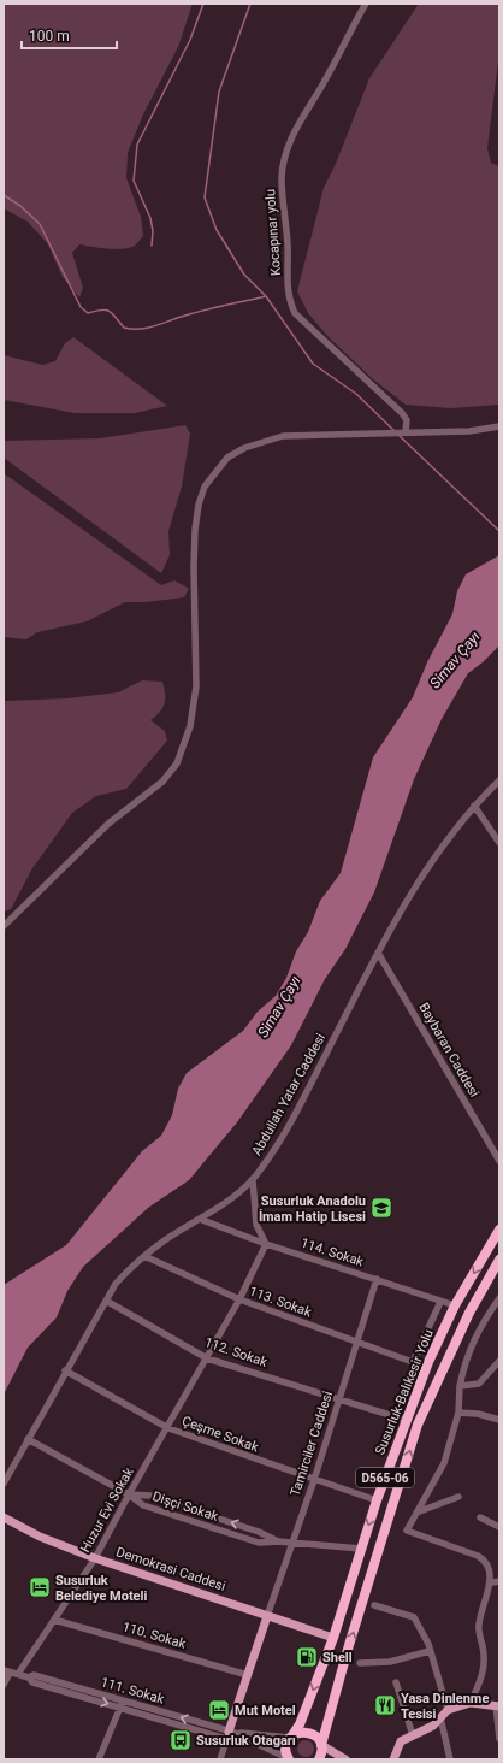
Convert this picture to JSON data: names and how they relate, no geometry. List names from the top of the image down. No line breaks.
{"streets":{"highway":["Susurluk-Balıkesir Yolu","D565-06"],"main road":["Demokrasi Caddesi"],"street":["Kocapınar yolu","Baybaran Caddesi","Abdullah Yatar Caddesi","114. Sokak","113. Sokak","112. Sokak","Çeşme Sokak","Tamirciler Caddesi","Dişçi Sokak","Huzur Evi Sokak","110. Sokak","111. Sokak"]},"crossings":[["Baybaran Caddesi","Abdullah Yatar Caddesi"],["Abdullah Yatar Caddesi","114. Sokak"],["Abdullah Yatar Caddesi","113. Sokak"],["Abdullah Yatar Caddesi","112. Sokak"],["Abdullah Yatar Caddesi","Çeşme Sokak"],["114. Sokak","113. Sokak"],["114. Sokak","Susurluk-Balıkesir Yolu"],["114. Sokak","Tamirciler Caddesi"],["114. Sokak","Huzur Evi Sokak"],["113. Sokak","Tamirciler Caddesi"],["113. Sokak","Huzur Evi Sokak"],["112. Sokak","Susurluk-Balıkesir Yolu"],["112. Sokak","Tamirciler Caddesi"],["112. Sokak","Huzur Evi Sokak"],["Susurluk-Balıkesir Yolu","Çeşme Sokak"],["Susurluk-Balıkesir Yolu","Demokrasi Caddesi"],["Çeşme Sokak","Tamirciler Caddesi"],["Çeşme Sokak","Huzur Evi Sokak"],["Tamirciler Caddesi","Demokrasi Caddesi"],["Dişçi Sokak","Huzur Evi Sokak"],["Huzur Evi Sokak","Demokrasi Caddesi"],["Huzur Evi Sokak","110. Sokak"],["Huzur Evi Sokak","111. Sokak"]],"water":["Simav Çayı"],"places":{"school or university":["Susurluk Anadolu İmam Hatip Lisesi"],"hotel":["Susurluk Belediye Moteli","Mut Motel"],"fuel station":["Shell"],"restaurant":["Yasa Dinlenme Tesisi"],"bus stop":["Susurluk Otagarı"]},"scale_bar":"100 m"}
